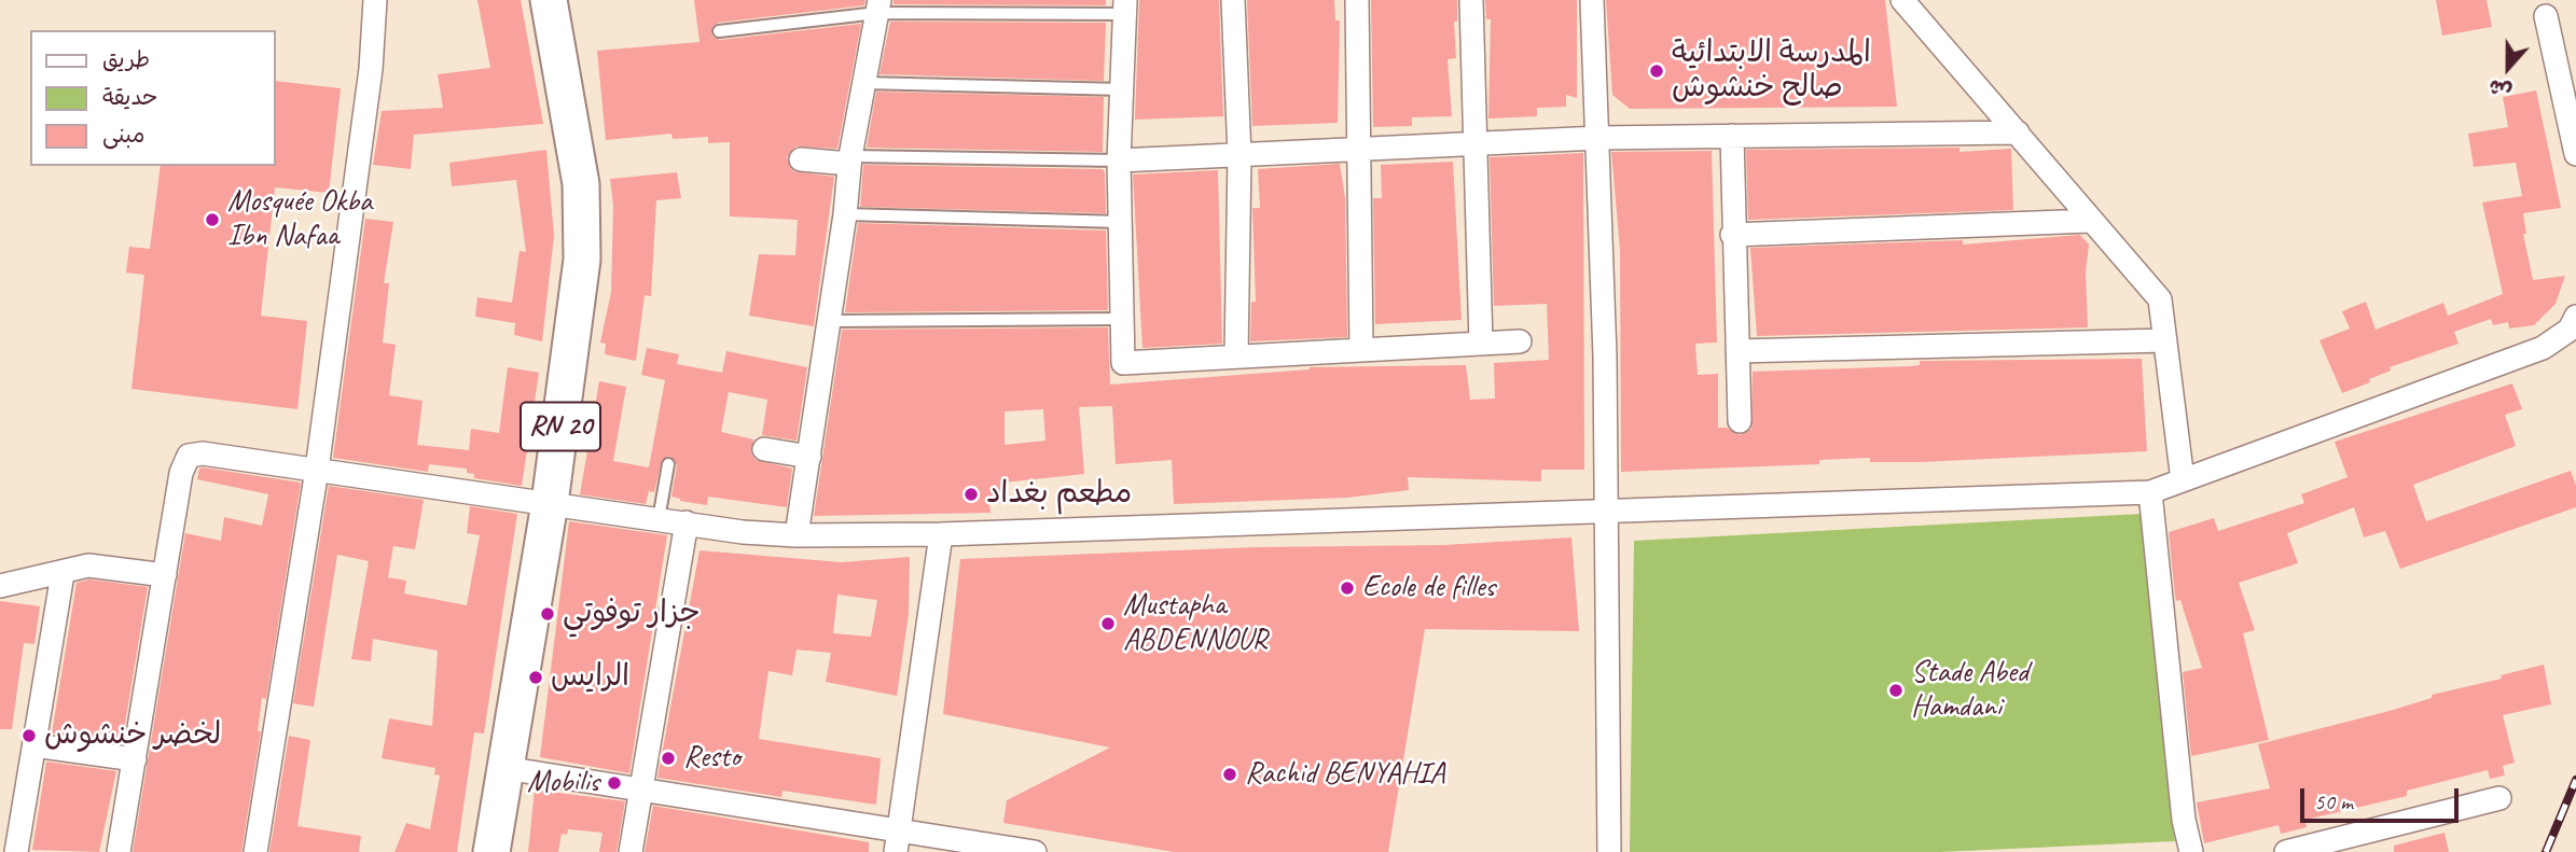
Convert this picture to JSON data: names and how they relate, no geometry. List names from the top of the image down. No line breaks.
{"streets":{"main road":["RN 20"]},"places":["المدرسة الابتدائية صالح خنشوش","Mosquée Okba Ibn Nafaa","مطعم بغداد","Ecole de filles","جزار توفوتي","Mustapha ABDENNOUR","الرايس","Stade Abed Hamdani","لخضر خنشوش","Resto","Rachid BENYAHIA","Mobilis"],"legend":["طريق","حديقة","مبنى"],"scale_bar":"50 m","north":"bottom"}
